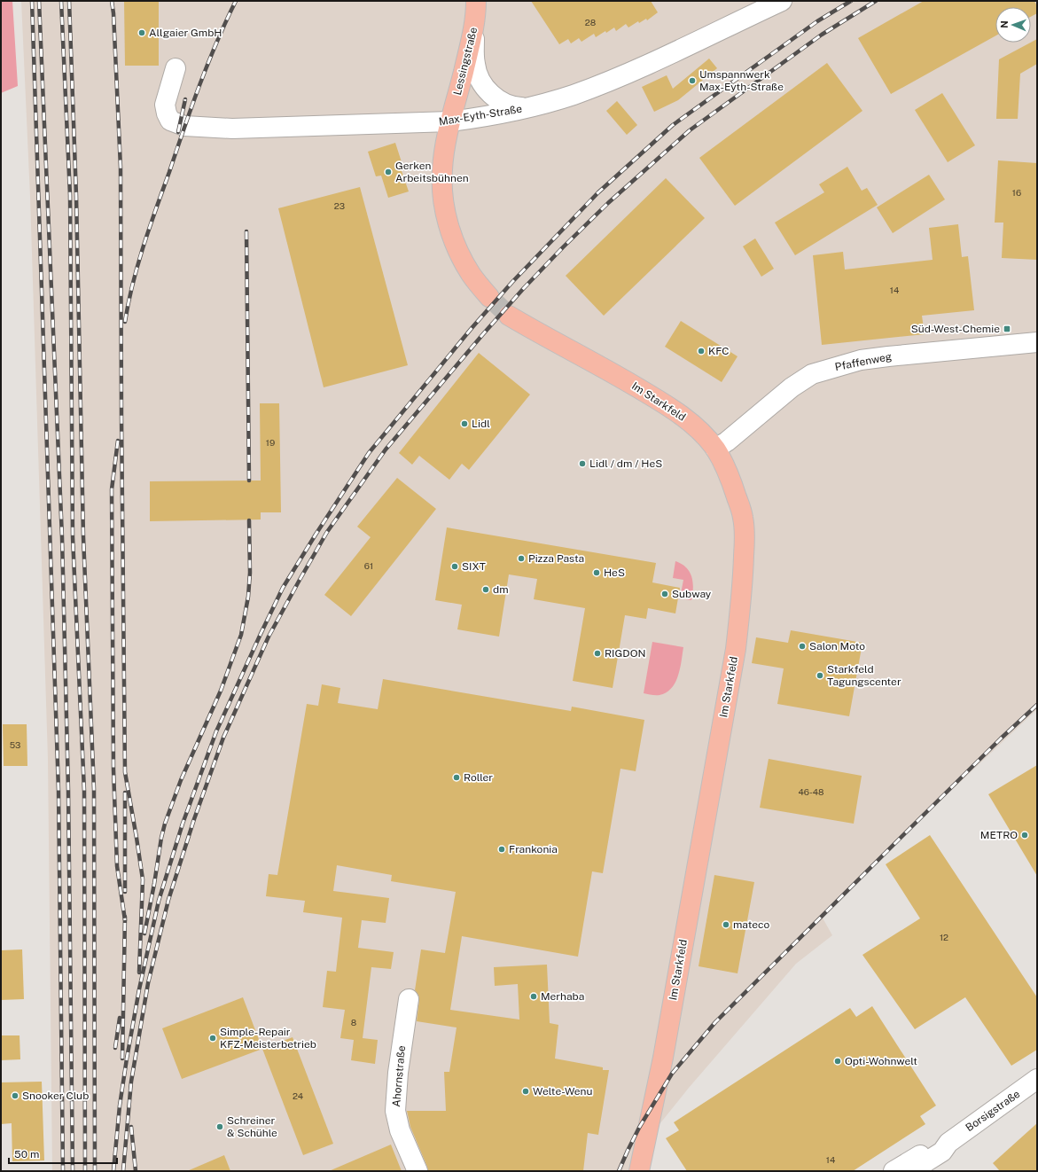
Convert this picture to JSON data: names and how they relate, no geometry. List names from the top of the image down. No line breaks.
{"streets":{"main road":["Lessingstraße","Im Starkfeld"],"street":["Max-Eyth-Straße","Pfaffenweg","Ahornstraße","Borsigstraße"]},"crossings":[["Lessingstraße","Max-Eyth-Straße"],["Pfaffenweg","Im Starkfeld"]],"places":{"other":["Allgaier GmbH","Umspannwerk Max-Eyth-Straße","Gerken Arbeitsbühnen","KFC","Lidl","Lidl / dm / HeS","Pizza Pasta","SIXT","HeS","dm","Subway","Salon Moto","RIGDON","Starkfeld Tagungscenter","Roller","METRO","Frankonia","mateco","Merhaba","Simple-Repair KFZ-Meisterbetrieb","Opti-Wohnwelt","Welte-Wenu","Snooker Club","Schreiner & Schühle"],"transit":["Süd-West-Chemie"]},"house_numbers":["28","16","23","14","19","61","53","46-48","12","8","24","14"],"scale_bar":"50 m","north":"left"}
